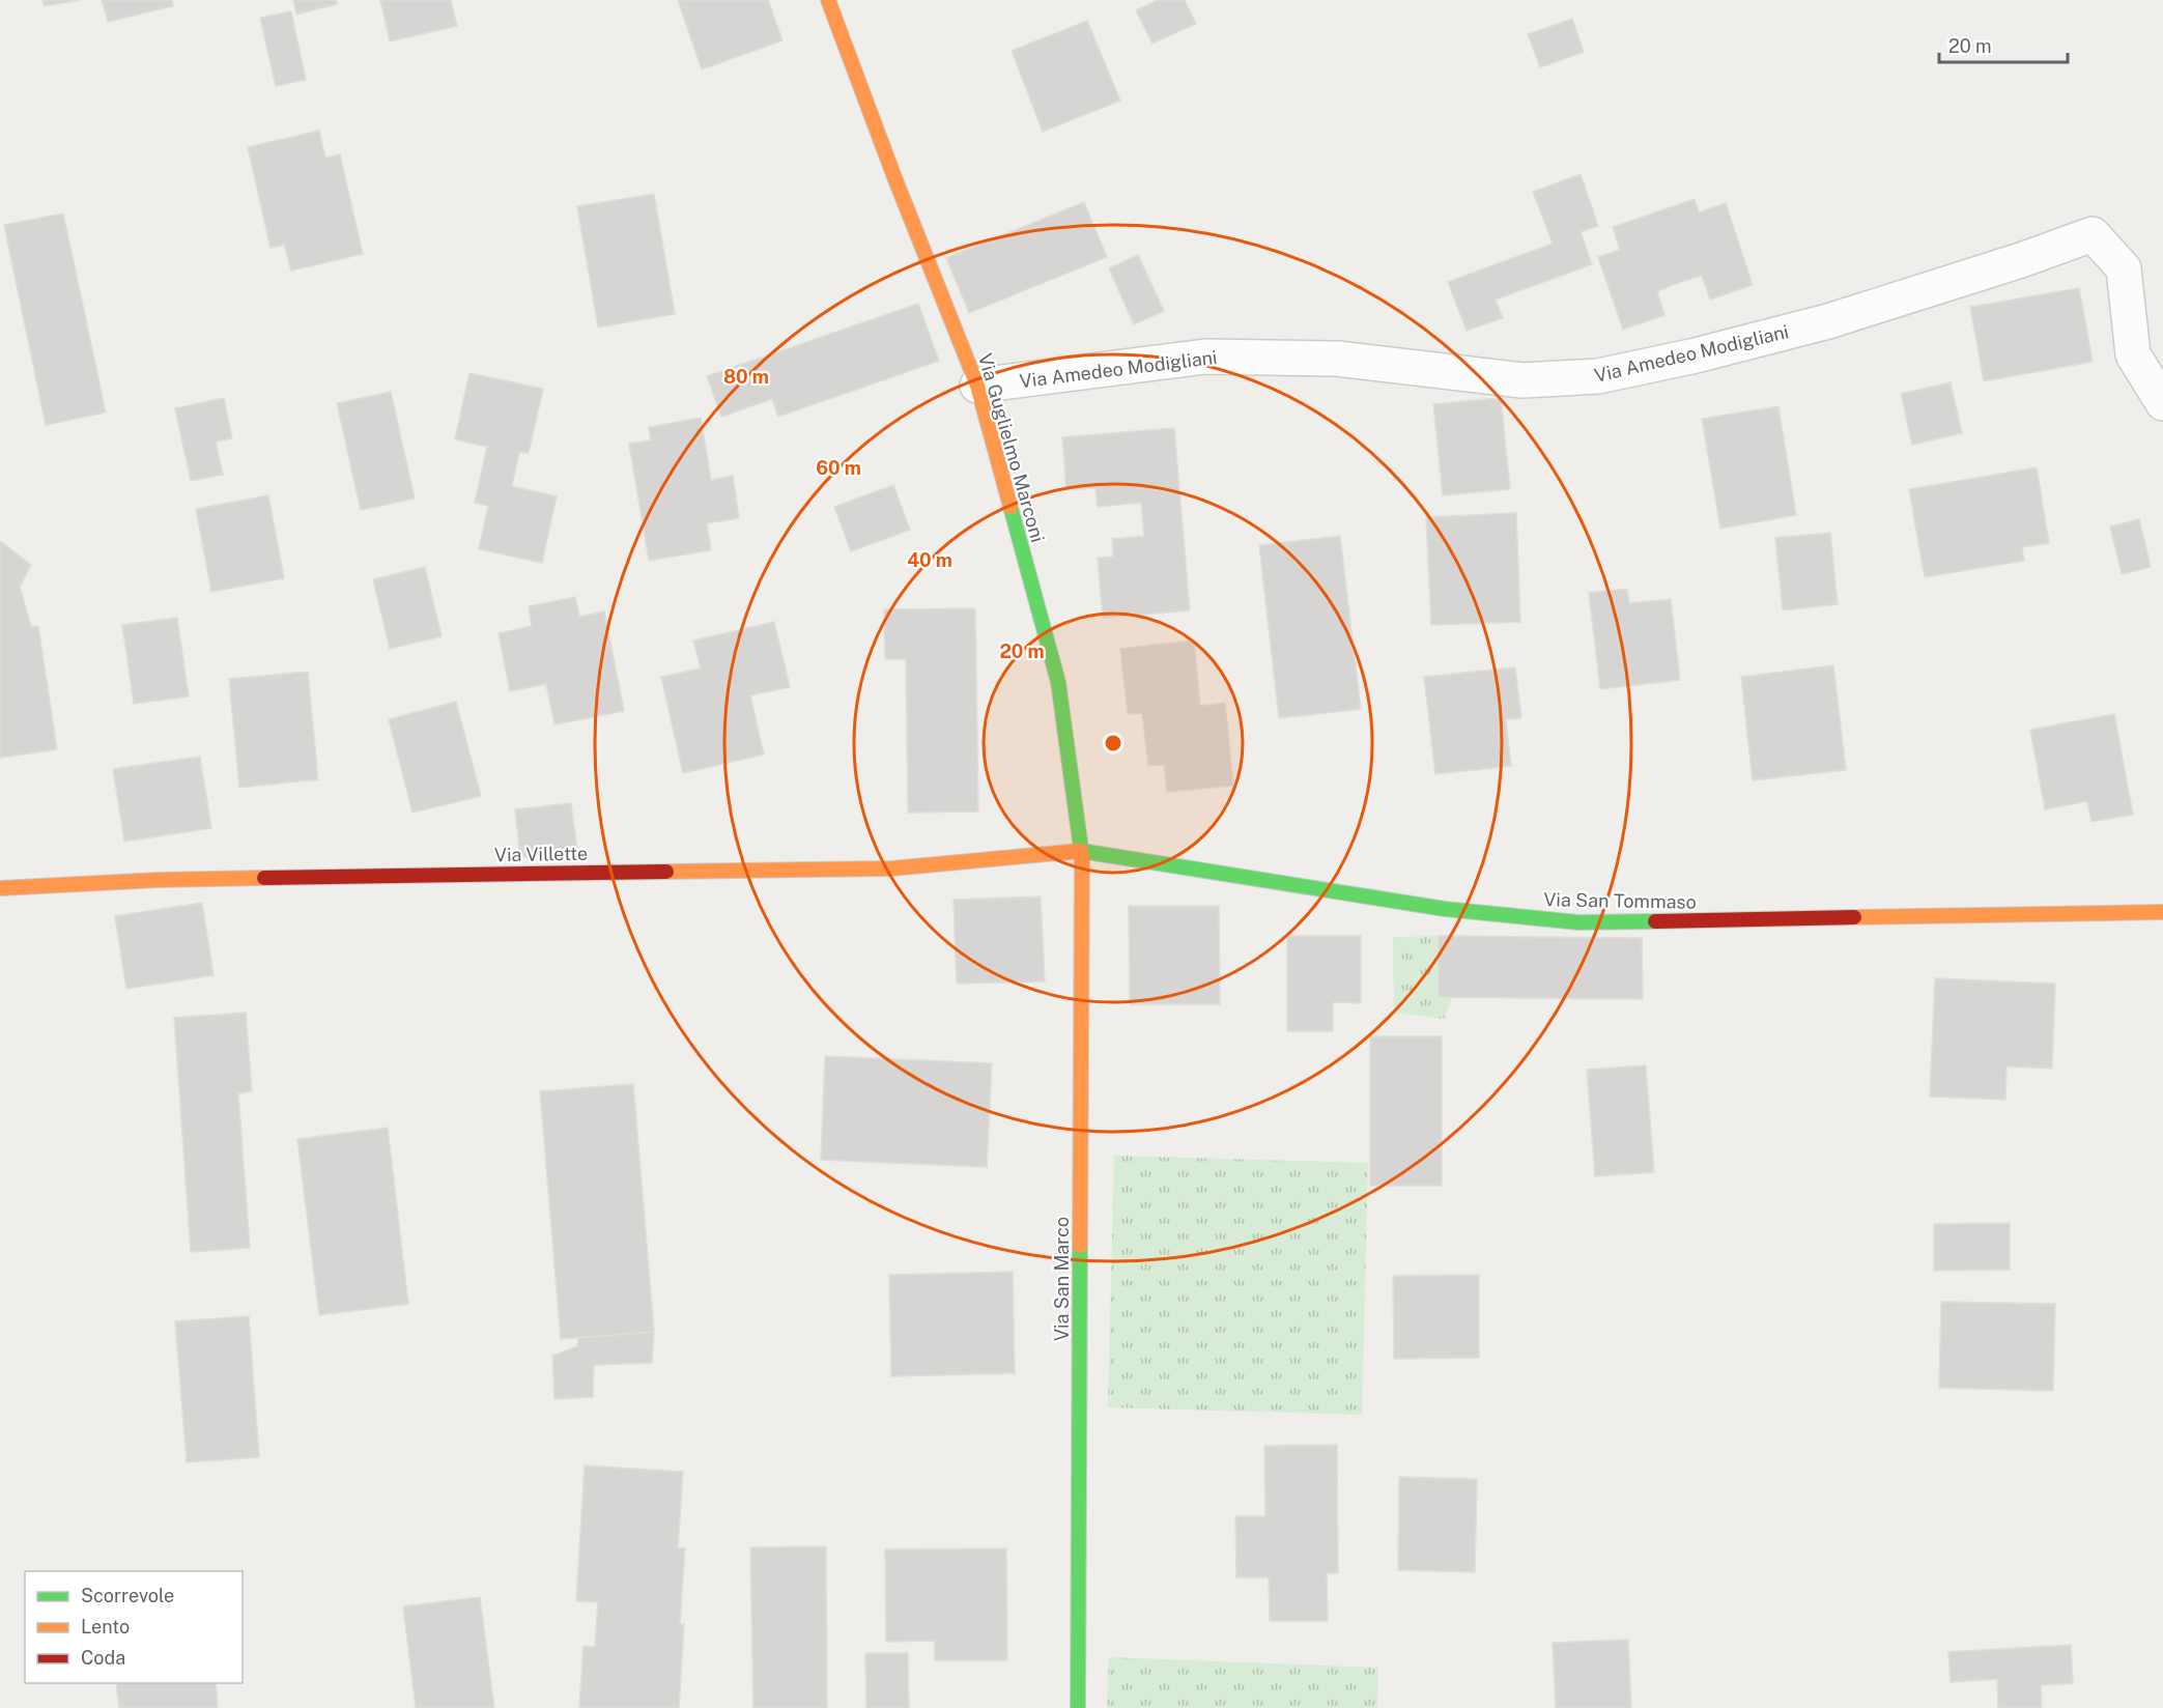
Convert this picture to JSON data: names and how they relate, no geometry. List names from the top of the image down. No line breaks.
{"streets":{"street":["Via Amedeo Modigliani","Via Guglielmo Marconi","Via Villette","Via San Tommaso","Via San Marco"]},"crossings":[["Via Amedeo Modigliani","Via Guglielmo Marconi"],["Via Guglielmo Marconi","Via Villette"],["Via Guglielmo Marconi","Via San Tommaso"],["Via Guglielmo Marconi","Via San Marco"],["Via Villette","Via San Tommaso"],["Via Villette","Via San Marco"],["Via San Tommaso","Via San Marco"]],"legend":["Scorrevole","Lento","Coda"],"scale_bar":"20 m","rings":["80 m","60 m","40 m","20 m"]}
